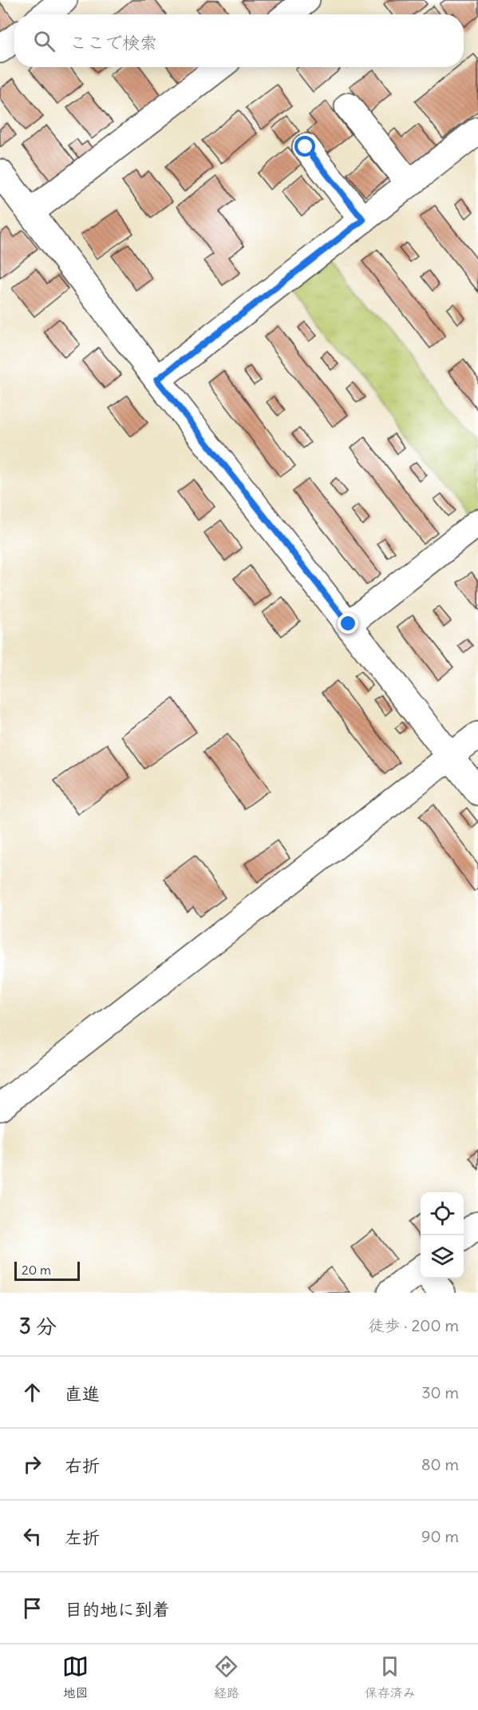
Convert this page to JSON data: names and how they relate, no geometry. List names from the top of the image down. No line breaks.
{"scale_bar":"20 m","page":{"search":"ここで検索","scale":"20 m","heading":["3 分","徒歩 · 200 m"],"list":[["直進","30 m"],["右折","80 m"],["左折","90 m"],"目的地に到着"],"nav":["地図","経路","保存済み"]}}
